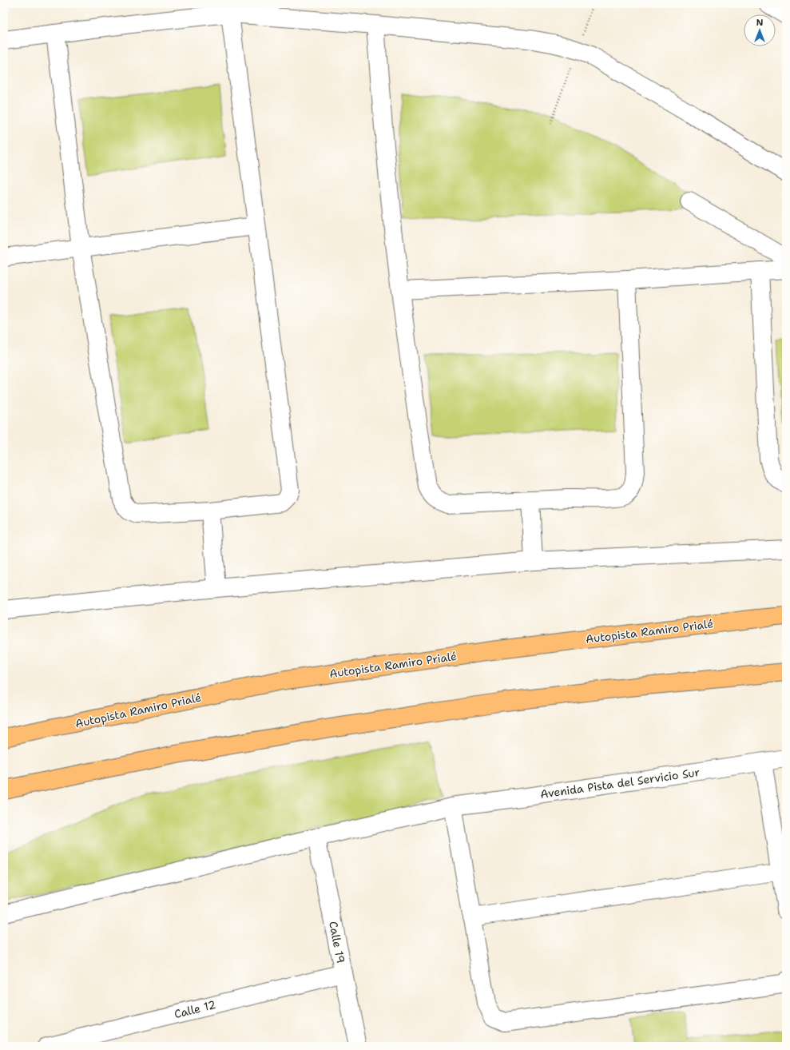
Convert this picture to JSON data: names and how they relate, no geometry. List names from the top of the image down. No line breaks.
{"streets":{"highway":["Autopista Ramiro Prialé"],"street":["Avenida Pista del Servicio Sur","Calle 19","Calle 12"]},"crossings":[["Avenida Pista del Servicio Sur","Calle 19"],["Calle 19","Calle 12"]],"north":"top"}
